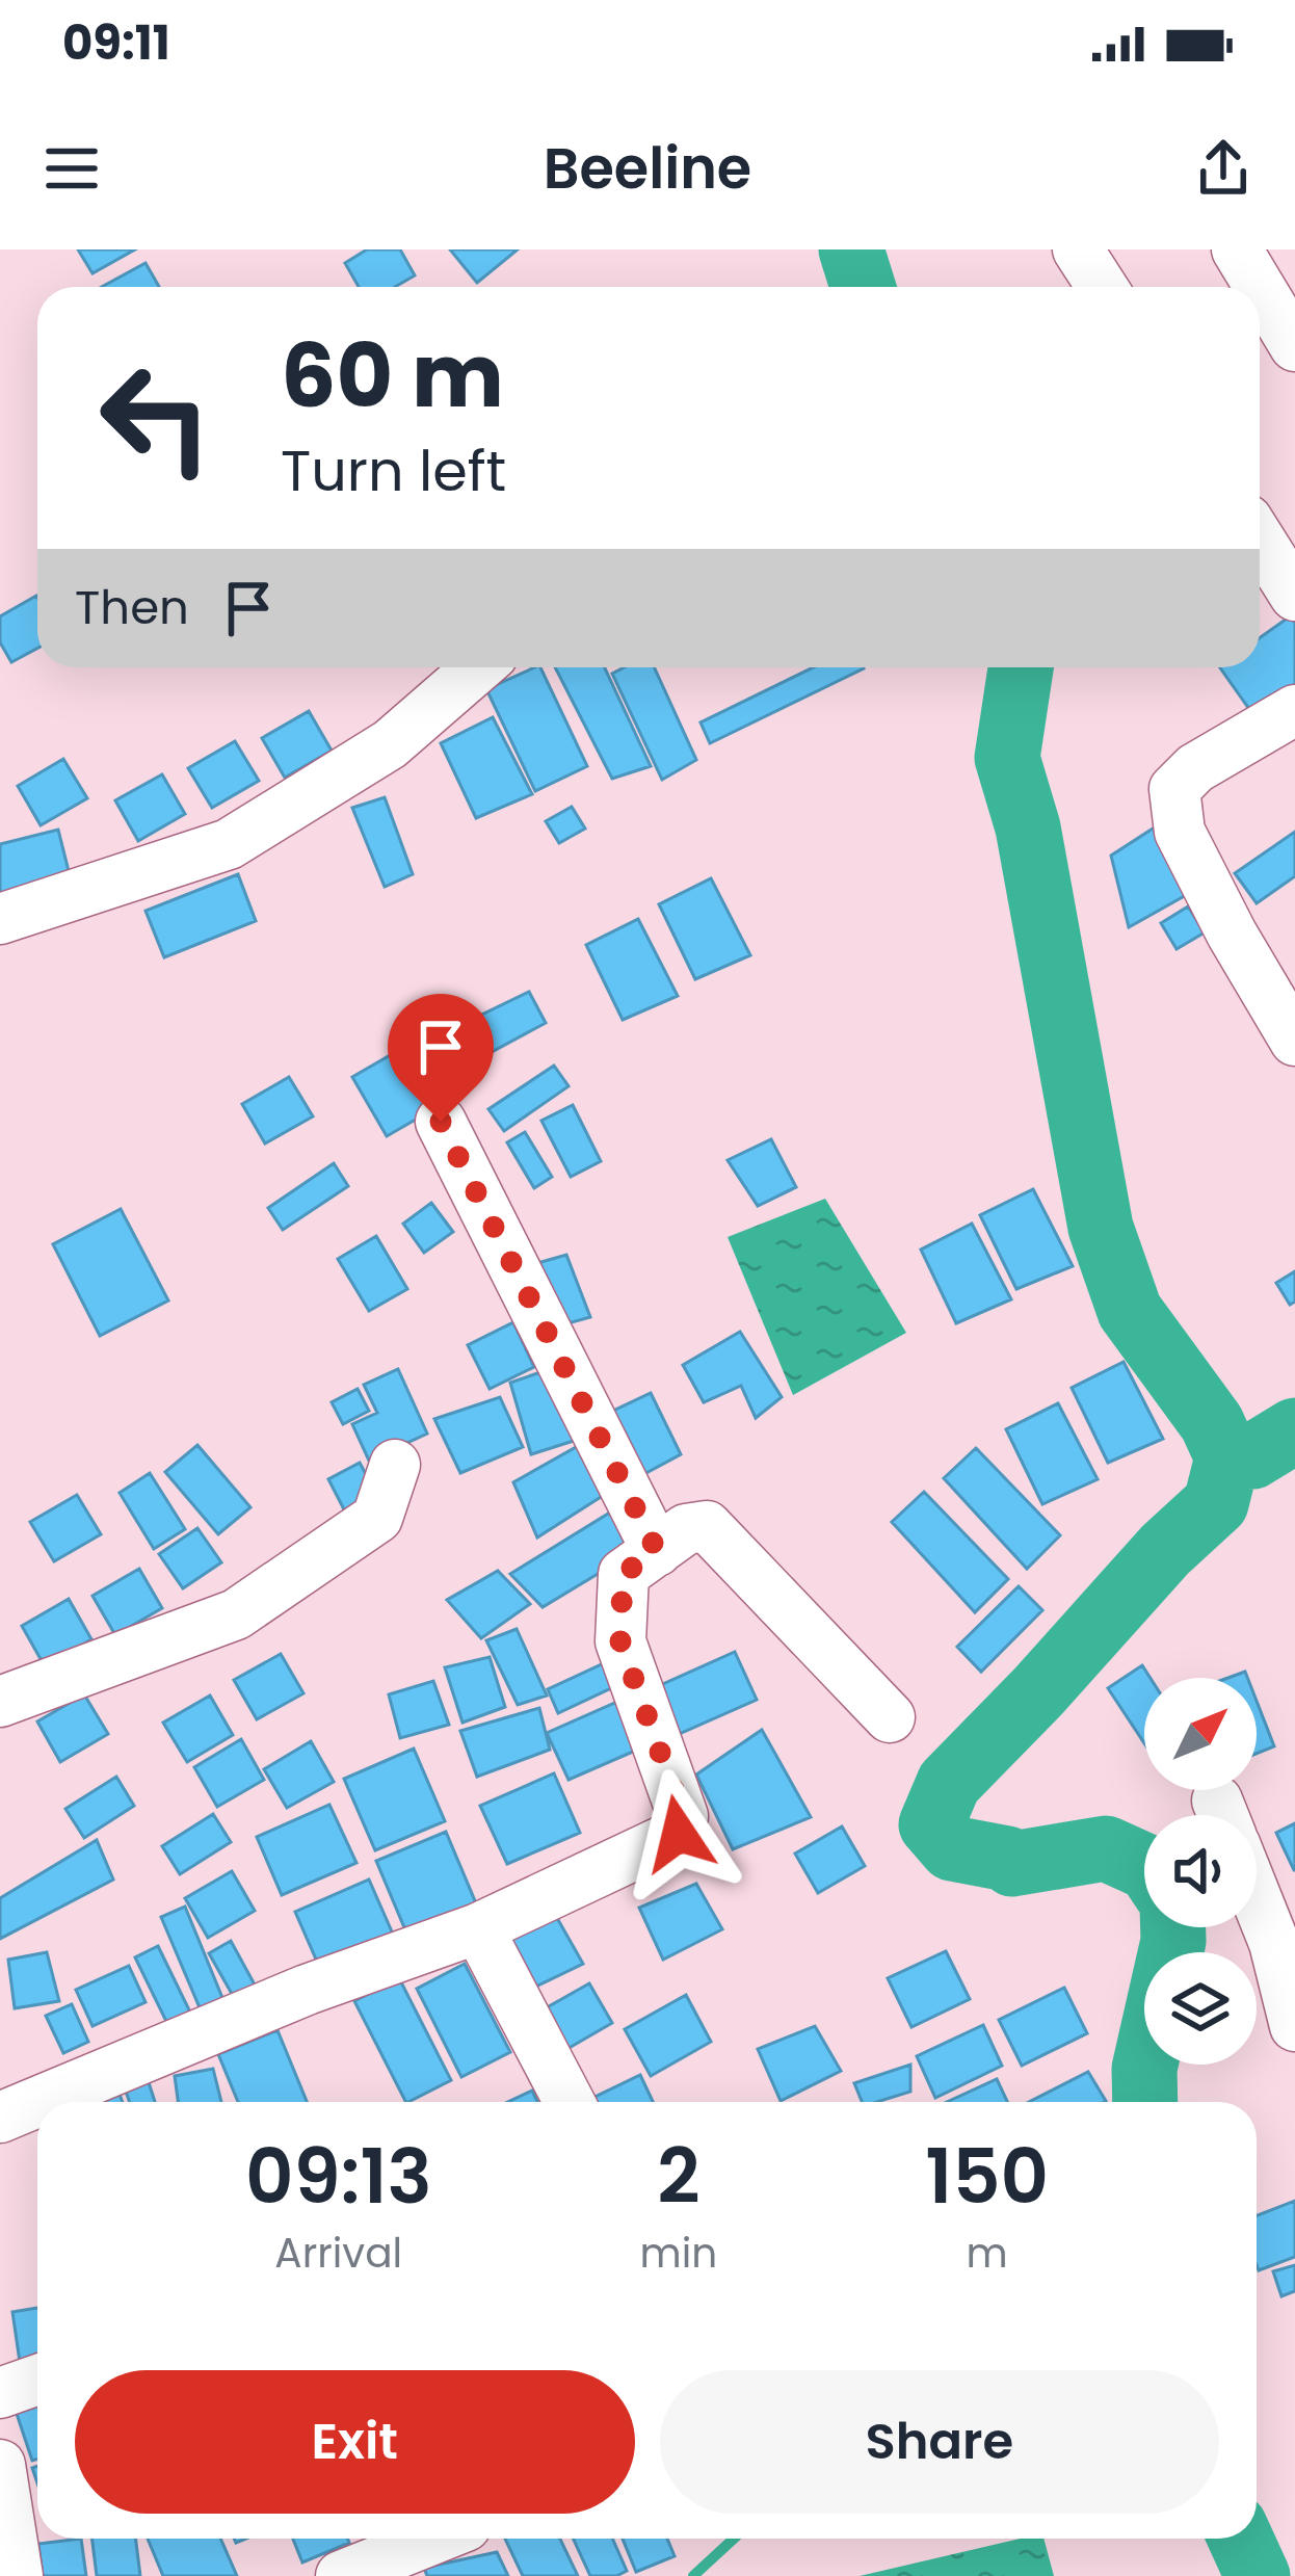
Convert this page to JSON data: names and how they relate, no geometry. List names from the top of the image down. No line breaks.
{"north":"top right","page":{"status":"09:11","header":"Beeline","turn":["60 m","Turn left"],"then":"Then","eta":["09:13","Arrival","2","min","150","m"],"buttons":["Exit","Share"]}}
